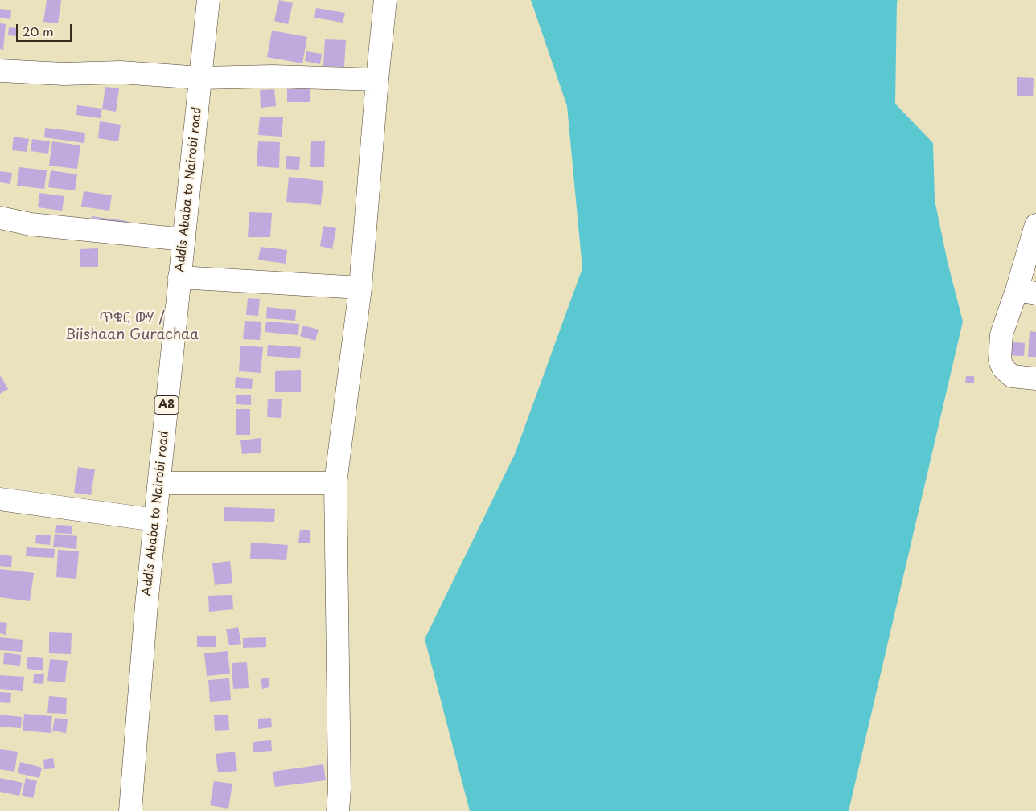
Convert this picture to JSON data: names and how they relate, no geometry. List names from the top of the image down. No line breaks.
{"streets":{"main road":["Addis Ababa to Nairobi road","A8"]},"districts":["ጥቁር ውሃ / Biishaan Gurachaa"],"scale_bar":"20 m"}
